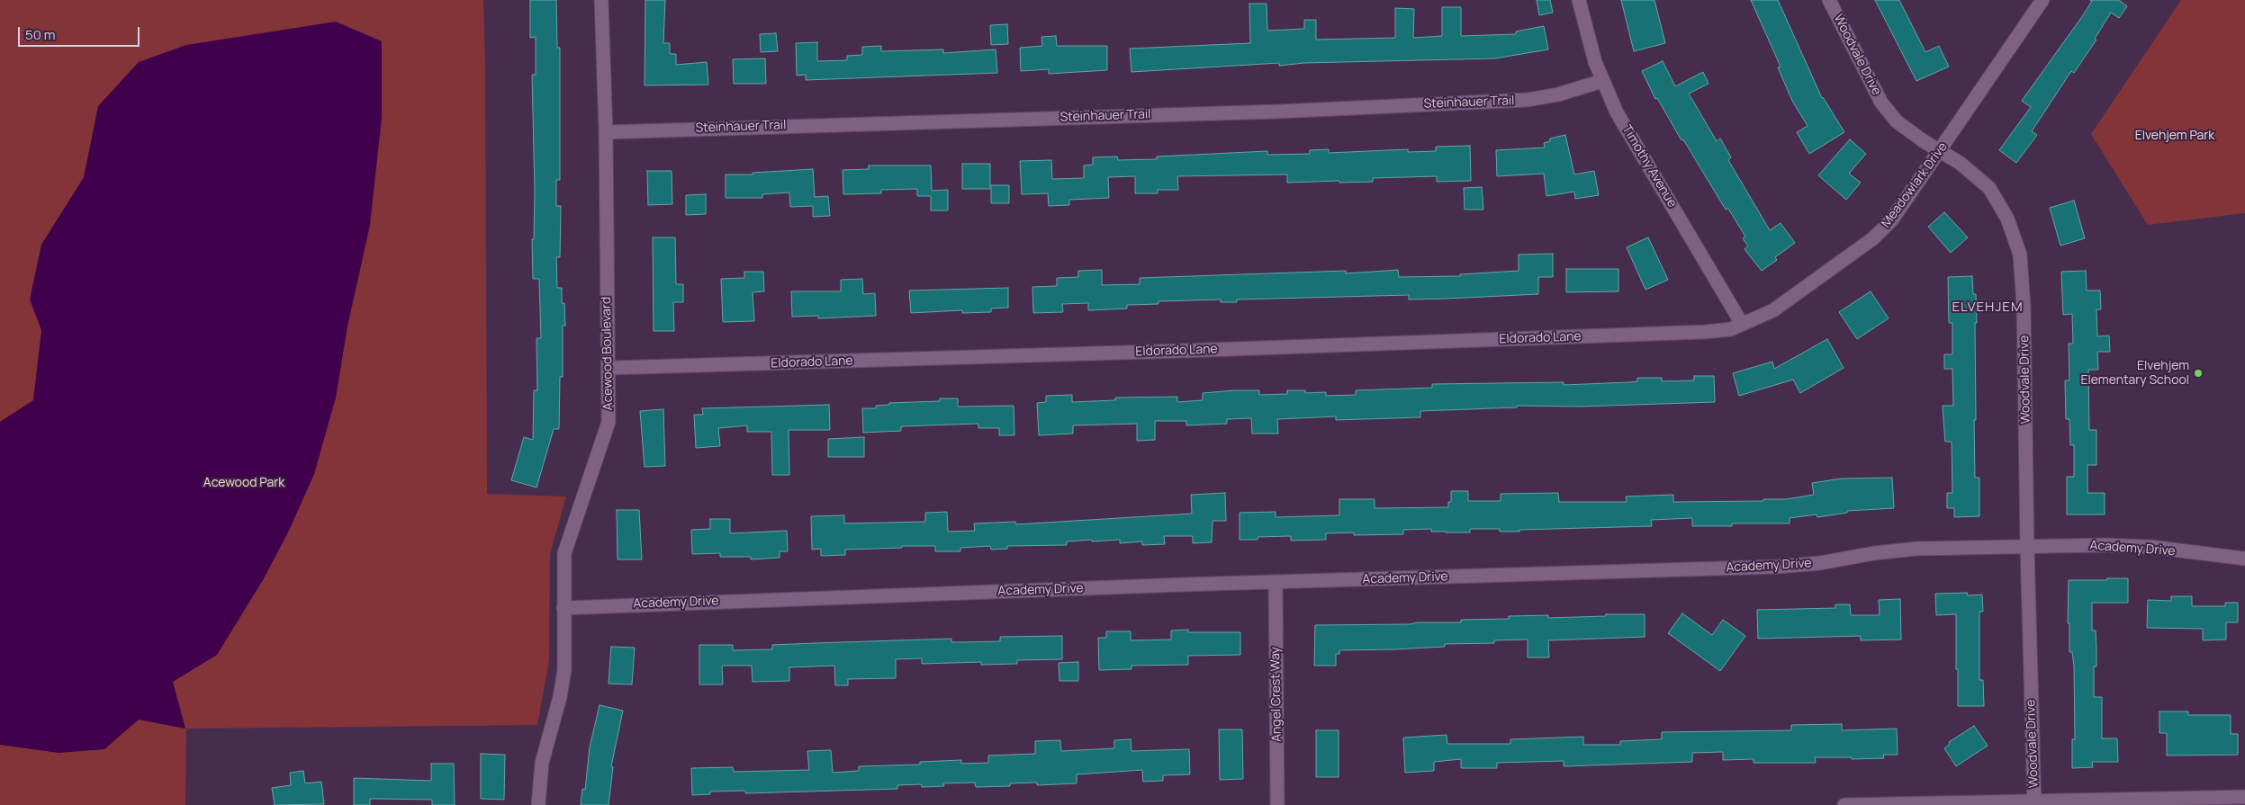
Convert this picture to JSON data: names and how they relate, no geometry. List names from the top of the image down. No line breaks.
{"streets":{"street":["Woodvale Drive","Steinhauer Trail","Timothy Avenue","Meadowlark Drive","Eldorado Lane","Acewood Boulevard","Academy Drive","Angel Crest Way"]},"crossings":[["Woodvale Drive","Meadowlark Drive"],["Woodvale Drive","Academy Drive"],["Steinhauer Trail","Timothy Avenue"],["Steinhauer Trail","Acewood Boulevard"],["Timothy Avenue","Meadowlark Drive"],["Timothy Avenue","Eldorado Lane"],["Meadowlark Drive","Eldorado Lane"],["Eldorado Lane","Acewood Boulevard"],["Acewood Boulevard","Academy Drive"],["Academy Drive","Angel Crest Way"]],"districts":["ELVEHJEM"],"parks":["Elvehjem Park","Acewood Park"],"places":["Elvehjem Elementary School"],"scale_bar":"50 m"}
